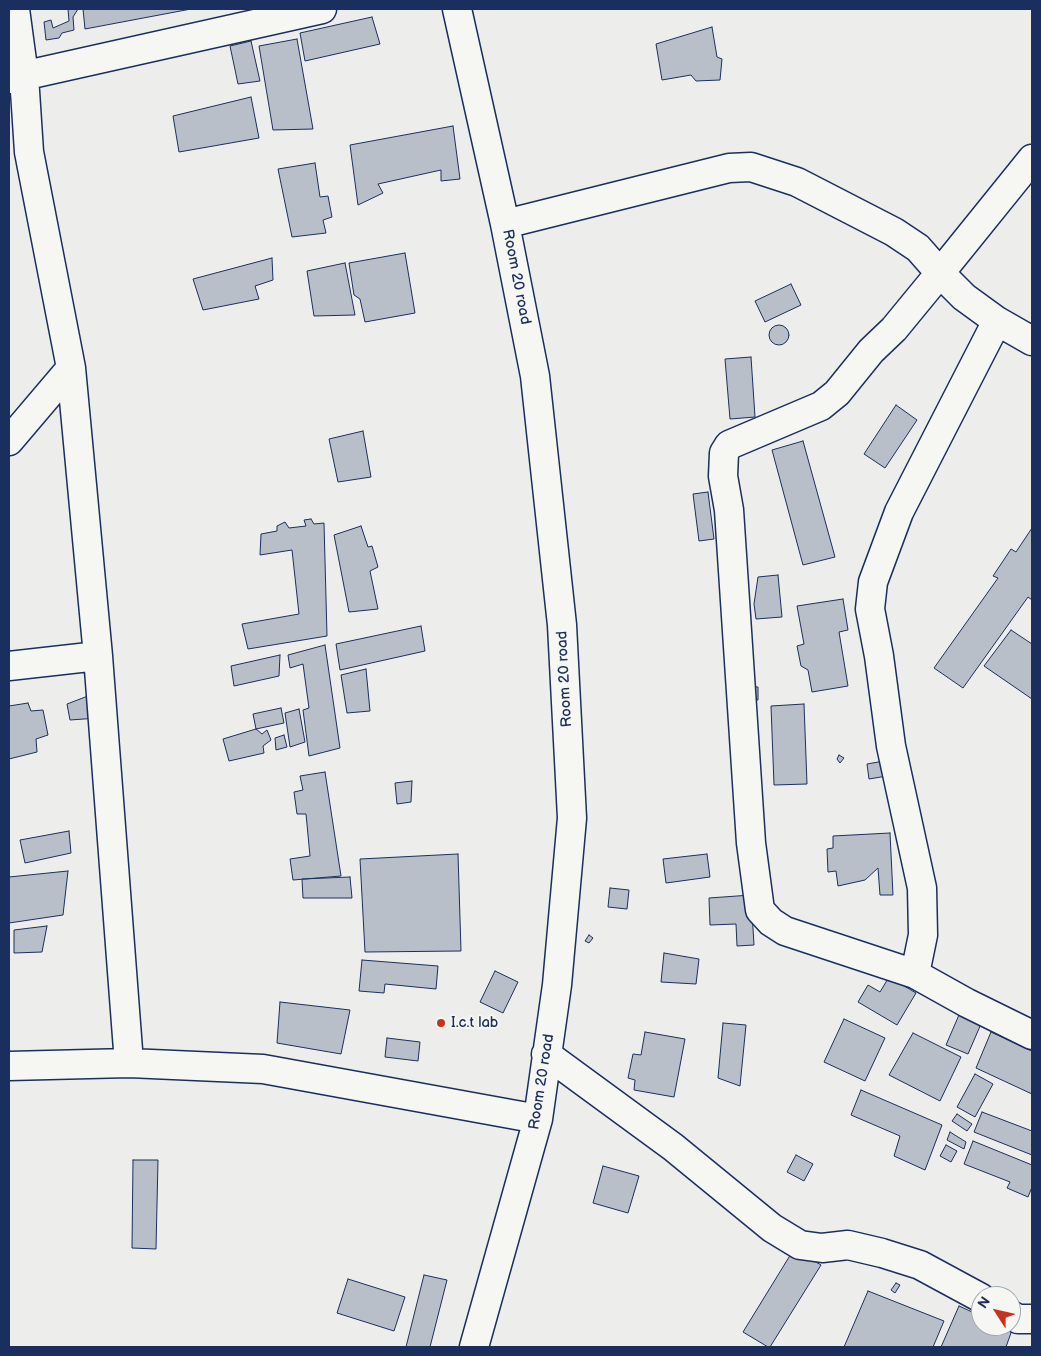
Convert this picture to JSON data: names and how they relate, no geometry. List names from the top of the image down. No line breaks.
{"streets":{"street":["Room 20 road"]},"places":["I.c.t lab"],"north":"top left"}
